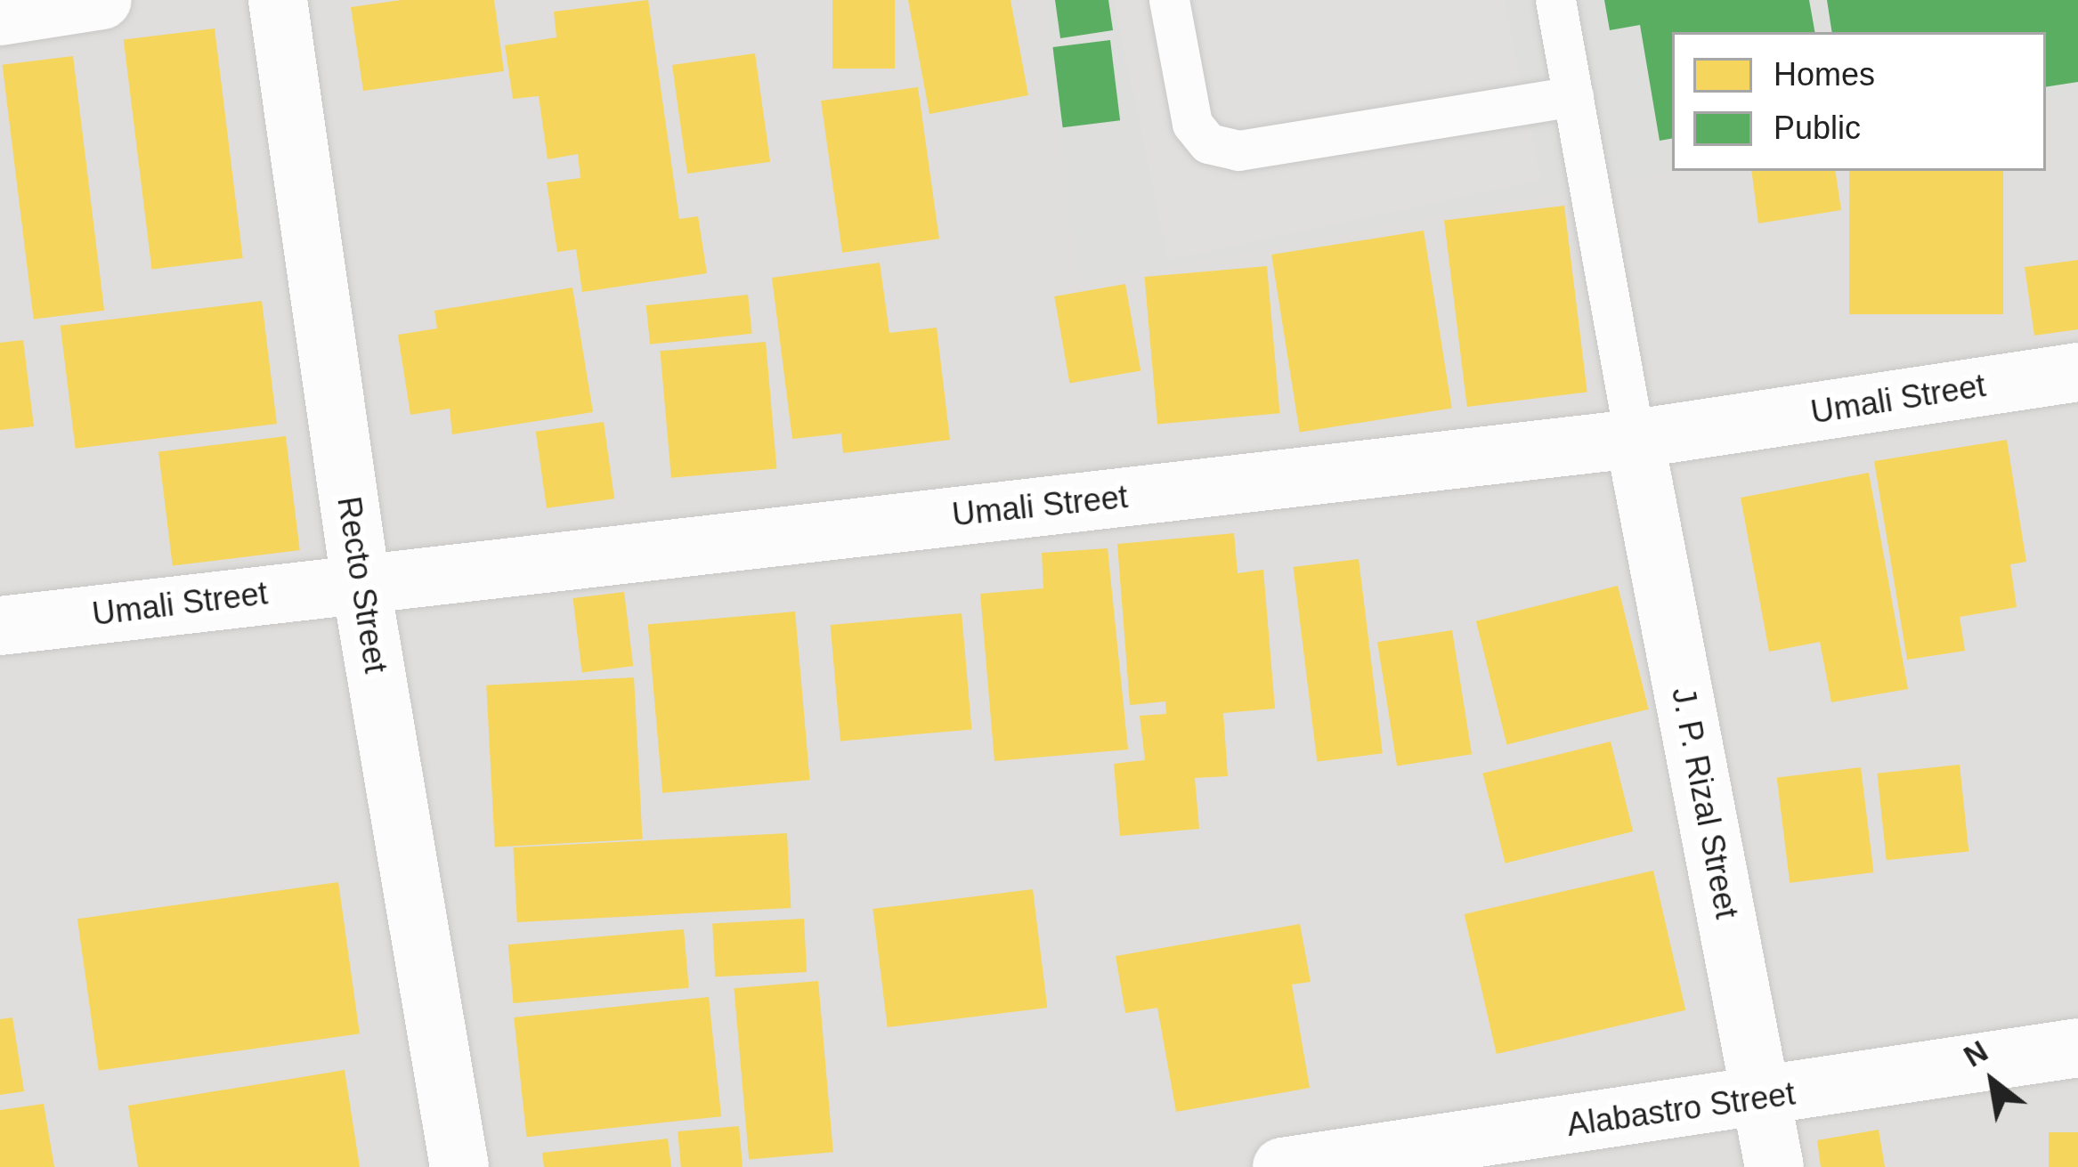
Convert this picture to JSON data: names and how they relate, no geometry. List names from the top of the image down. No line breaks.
{"streets":{"street":["Umali Street","Recto Street","J. P. Rizal Street","Alabastro Street"]},"crossings":[["Umali Street","Recto Street"],["Umali Street","J. P. Rizal Street"],["J. P. Rizal Street","Alabastro Street"]],"legend":["Homes","Public"],"north":"top left"}
